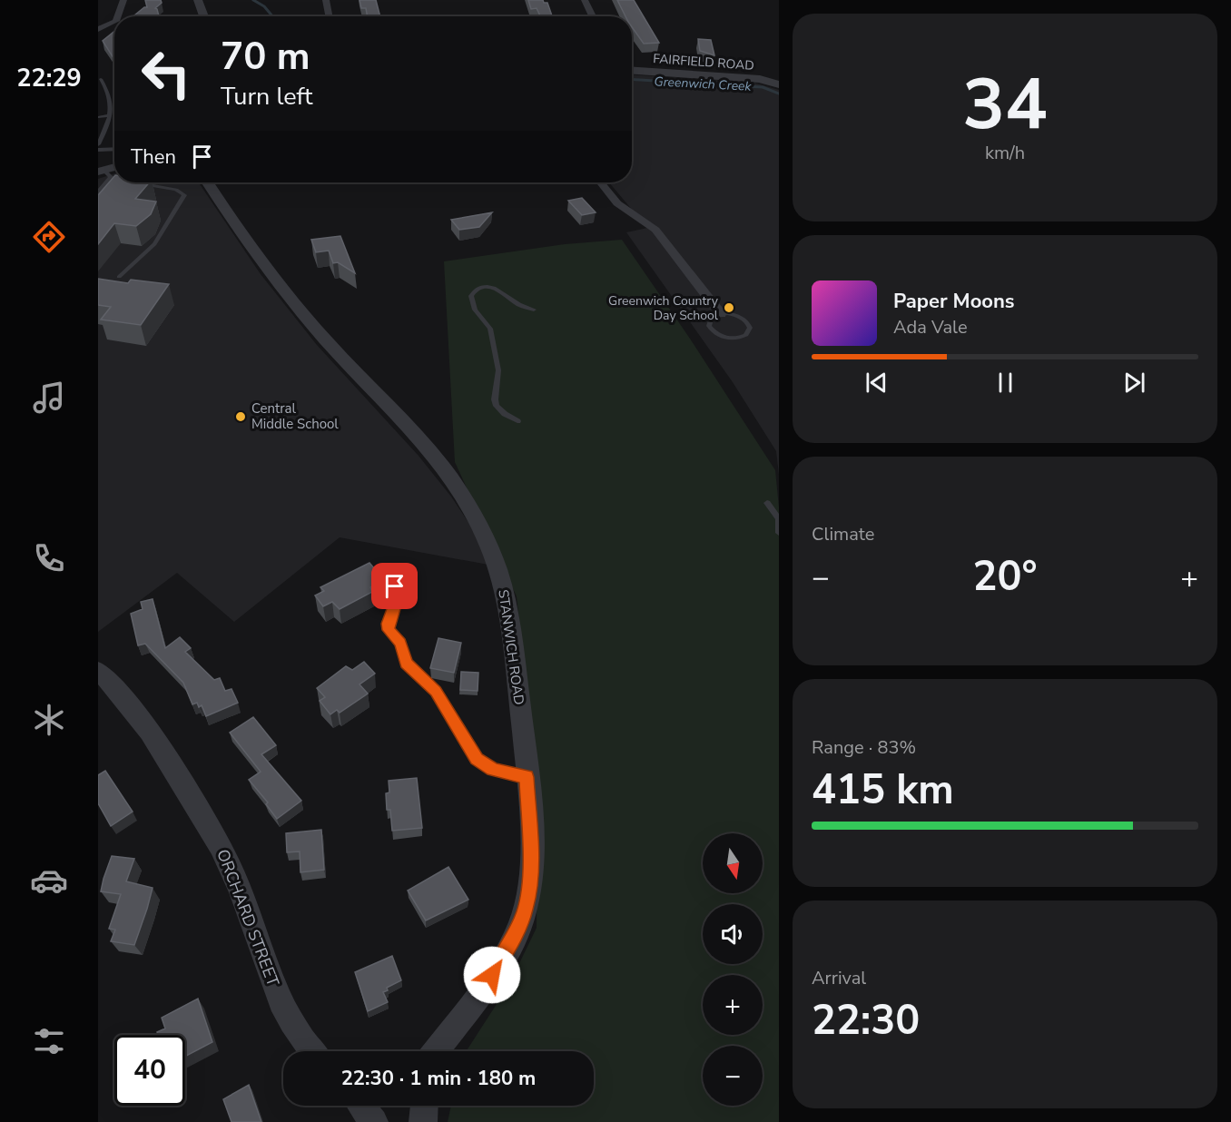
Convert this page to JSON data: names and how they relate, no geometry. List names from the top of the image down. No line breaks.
{"streets":{"street":["FAIRFIELD ROAD","STANWICH ROAD","ORCHARD STREET"]},"water":["Greenwich Creek"],"places":["Greenwich Country Day School","Central Middle School"],"north":"bottom","page":{"tabs":"22:29","tile":[["34","km/h"],"Climate",["Range · 83%","415 km"],["Arrival","22:30"]],"turn":["70 m","Turn left"],"then":"Then","song":["Paper Moons","Ada Vale"],"heat":["−","20°","+"],"map_buttons":["+","−"],"limit":"40","trip":"22:30 · 1 min · 180 m"}}
